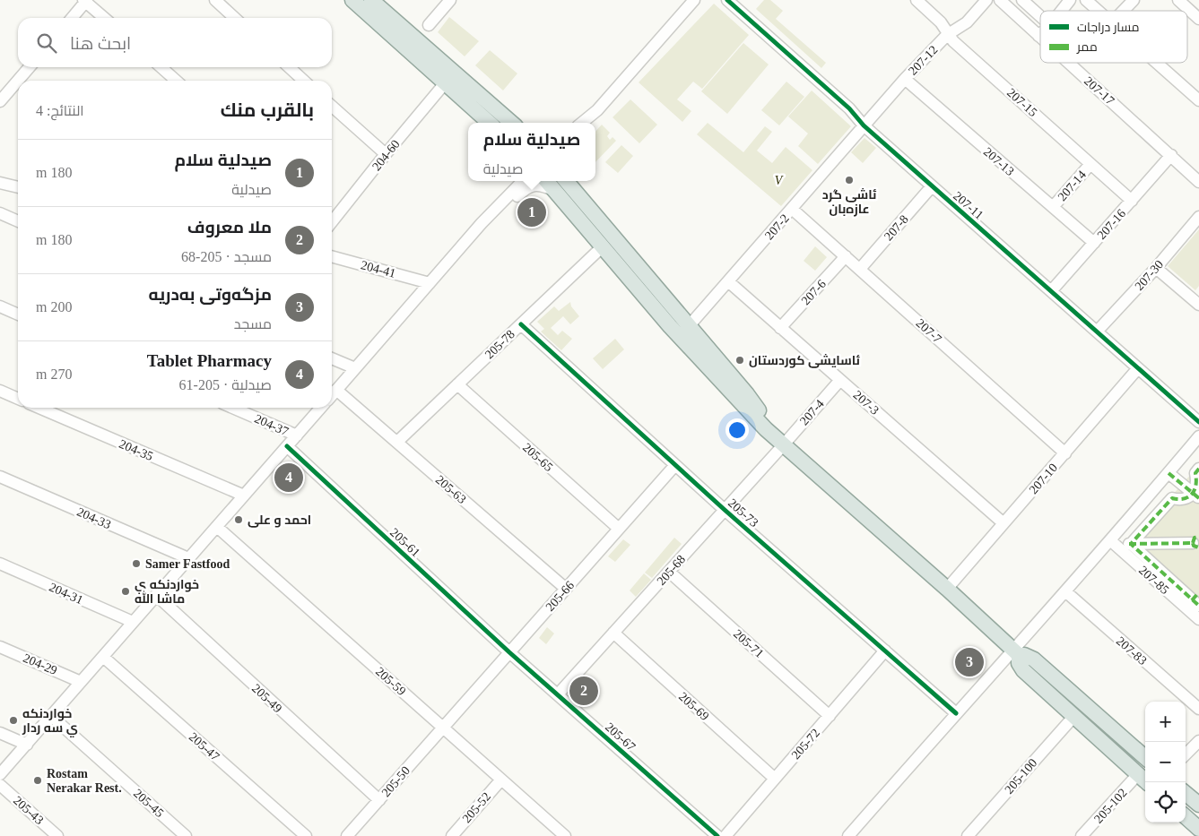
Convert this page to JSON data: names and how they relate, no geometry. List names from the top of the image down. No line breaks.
{"streets":{"street":["207-12","207-17","207-15","204-60","207-13","207-14","207-11","207-16","207-2","207-8","204-41","207-30","207-6","207-7","205-78","207-3","207-4","204-37","204-35","205-65","207-10","205-63","205-73","204-33","205-61","205-68","207-85","204-31","205-66","205-71","207-83","204-29","205-59","205-49","205-69","205-67","205-72","205-47","205-100","205-50","205-45","205-102","205-52","205-43"]},"crossings":[["207-12","207-15"],["207-12","207-13"],["207-12","207-11"],["207-12","207-2"],["207-17","207-16"],["207-15","207-14"],["207-15","207-16"],["207-13","207-14"],["207-13","207-16"],["207-11","207-16"],["207-11","207-2"],["207-11","207-8"],["207-11","207-30"],["207-11","207-10"],["207-2","207-7"],["207-2","207-3"],["207-8","207-7"],["207-6","207-7"],["207-6","207-3"],["207-7","207-10"],["205-78","205-65"],["205-78","205-63"],["205-78","205-73"],["207-3","207-4"],["207-3","207-10"],["207-4","205-68"],["205-65","205-66"],["205-63","205-66"],["205-73","205-68"],["205-73","205-66"],["205-73","205-72"],["205-61","205-66"],["205-61","205-67"],["205-68","205-71"],["205-68","205-69"],["205-68","205-67"],["205-66","205-59"],["205-66","205-67"],["205-66","205-50"],["205-71","205-72"],["205-59","205-50"],["205-59","205-52"],["205-49","205-50"],["205-69","205-72"]],"parks":["V"],"places":["ئاشی گرد عازه‌بان","ئاسایشی كوردستان","احمد و علی","Samer Fastfood","خواردنكه ي ماشا الله","خواردنكه ي سه ردار","Rostam Nerakar Rest."],"legend":["مسار دراجات","ممر"],"page":{"search":"ابحث هنا","heading":["بالقرب منك","النتائج: 4"],"popup":["صیدلیة سلام","صيدلية"],"list":[{"mark":"1","name":"صیدلیة سلام","note":"صيدلية","value":"180 m"},{"mark":"2","name":"ملا معروف","note":"مسجد · 205-68","value":"180 m"},{"mark":"3","name":"مزگه‌وتی به‌دریه","note":"مسجد","value":"200 m"},{"mark":"4","name":"Tablet Pharmacy","note":"صيدلية · 205-61","value":"270 m"}],"pins":["1","4","3","2"],"map_buttons":["+","−"]}}
